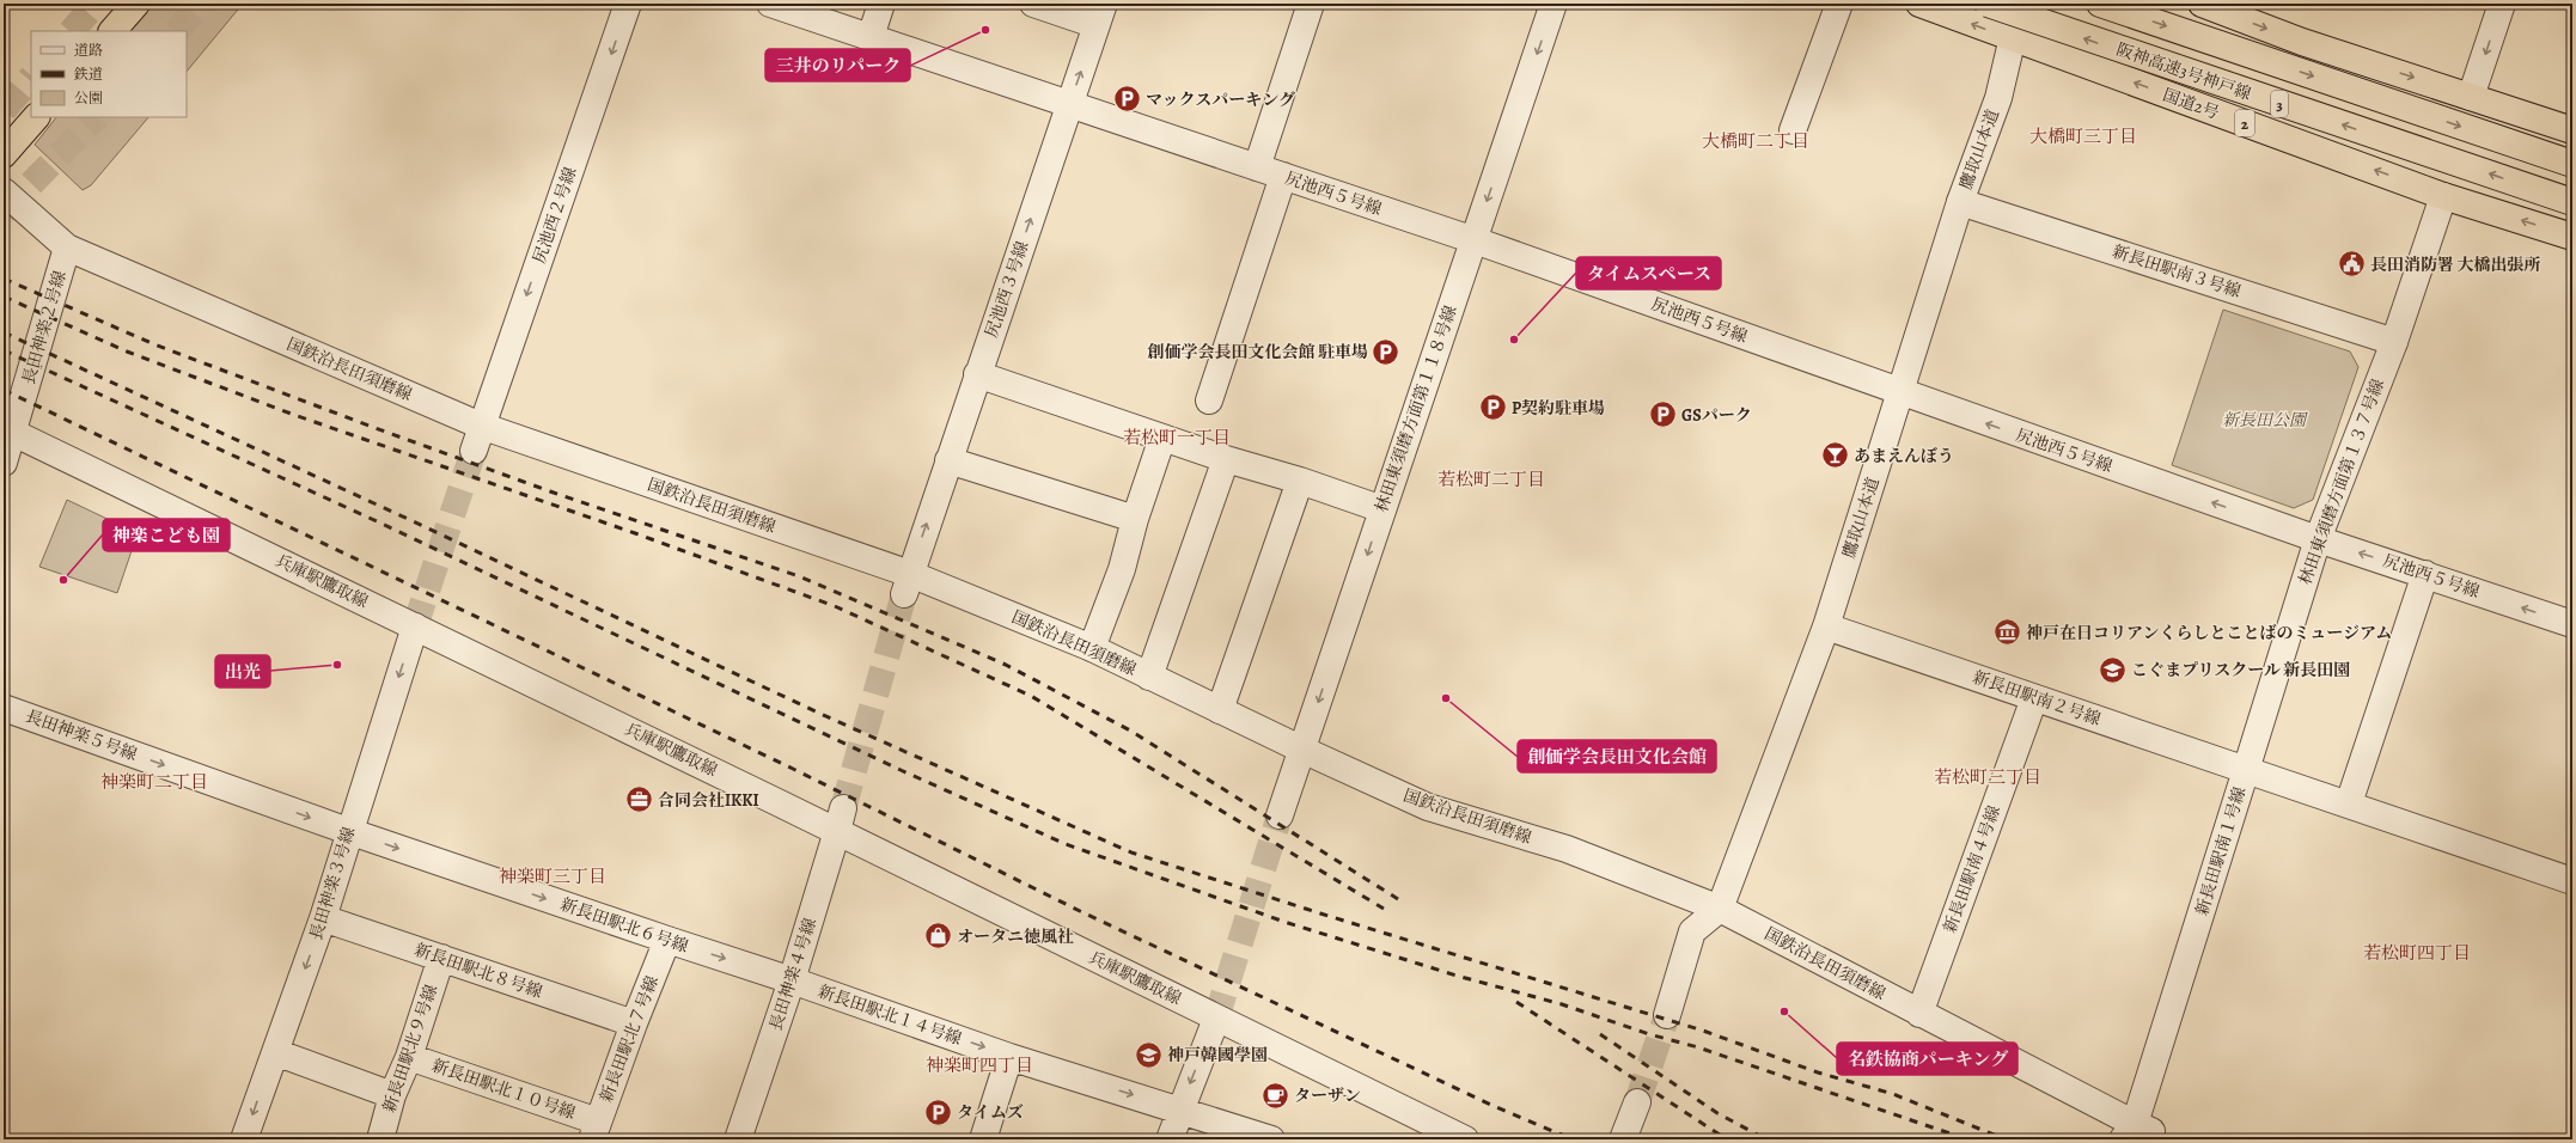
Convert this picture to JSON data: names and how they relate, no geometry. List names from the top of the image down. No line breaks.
{"streets":{"highway":["阪神高速3号神戸線","国道2号","3","2"],"street":["鷹取山本道","尻池西５号線","尻池西２号線","新長田駅南３号線","尻池西３号線","長田神楽２号線","国鉄沿長田須磨線","林田東須磨方面第１１８号線","林田東須磨方面第１３７号線","兵庫駅鷹取線","新長田駅南２号線","長田神楽５号線","新長田駅南１号線","新長田駅南４号線","長田神楽３号線","新長田駅北６号線","新長田駅北８号線","長田神楽４号線","新長田駅北１４号線","新長田駅北７号線","新長田駅北９号線","新長田駅北１０号線"]},"crossings":[["国道2号","鷹取山本道"],["国道2号","林田東須磨方面第１３７号線"],["鷹取山本道","尻池西５号線"],["鷹取山本道","新長田駅南３号線"],["鷹取山本道","国鉄沿長田須磨線"],["鷹取山本道","新長田駅南２号線"],["尻池西５号線","尻池西３号線"],["尻池西５号線","林田東須磨方面第１１８号線"],["尻池西５号線","林田東須磨方面第１３７号線"],["尻池西２号線","国鉄沿長田須磨線"],["新長田駅南３号線","林田東須磨方面第１３７号線"],["尻池西３号線","国鉄沿長田須磨線"],["長田神楽２号線","国鉄沿長田須磨線"],["長田神楽２号線","兵庫駅鷹取線"],["国鉄沿長田須磨線","林田東須磨方面第１１８号線"],["国鉄沿長田須磨線","新長田駅南１号線"],["国鉄沿長田須磨線","新長田駅南４号線"],["林田東須磨方面第１３７号線","新長田駅南２号線"],["林田東須磨方面第１３７号線","新長田駅南１号線"],["兵庫駅鷹取線","長田神楽３号線"],["兵庫駅鷹取線","長田神楽４号線"],["新長田駅南２号線","新長田駅南１号線"],["新長田駅南２号線","新長田駅南４号線"],["長田神楽５号線","長田神楽３号線"],["長田神楽５号線","新長田駅北６号線"],["長田神楽３号線","新長田駅北６号線"],["長田神楽３号線","新長田駅北８号線"],["新長田駅北６号線","長田神楽４号線"],["新長田駅北６号線","新長田駅北１４号線"],["新長田駅北６号線","新長田駅北７号線"],["新長田駅北８号線","新長田駅北７号線"],["新長田駅北８号線","新長田駅北９号線"],["長田神楽４号線","新長田駅北１４号線"],["新長田駅北７号線","新長田駅北１０号線"],["新長田駅北９号線","新長田駅北１０号線"]],"one_way":["尻池西５号線","尻池西２号線","長田神楽５号線","長田神楽３号線","新長田駅北６号線","新長田駅北１４号線"],"districts":["大橋町三丁目","大橋町二丁目","若松町一丁目","若松町二丁目","若松町三丁目","神楽町二丁目","神楽町三丁目","若松町四丁目","神楽町四丁目"],"parks":["新長田公園"],"places":{"other":["三井のリパーク","タイムスペース","神楽こども園","出光","創価学会長田文化会館","名鉄協商パーキング"],"parking":["マックスパーキング","創価学会長田文化会館 駐車場","P契約駐車場","GSパーク","タイムズ"],"public building":["長田消防署 大橋出張所"],"bar":["あまえんぼう"],"museum":["神戸在日コリアンくらしとことばのミュージアム"],"school or university":["こぐまプリスクール 新長田園","神戸韓國學園"],"office":["合同会社IKKI"],"shop":["オータニ徳風社"],"cafe":["ターザン"]},"legend":["道路","鉄道","公園"]}
